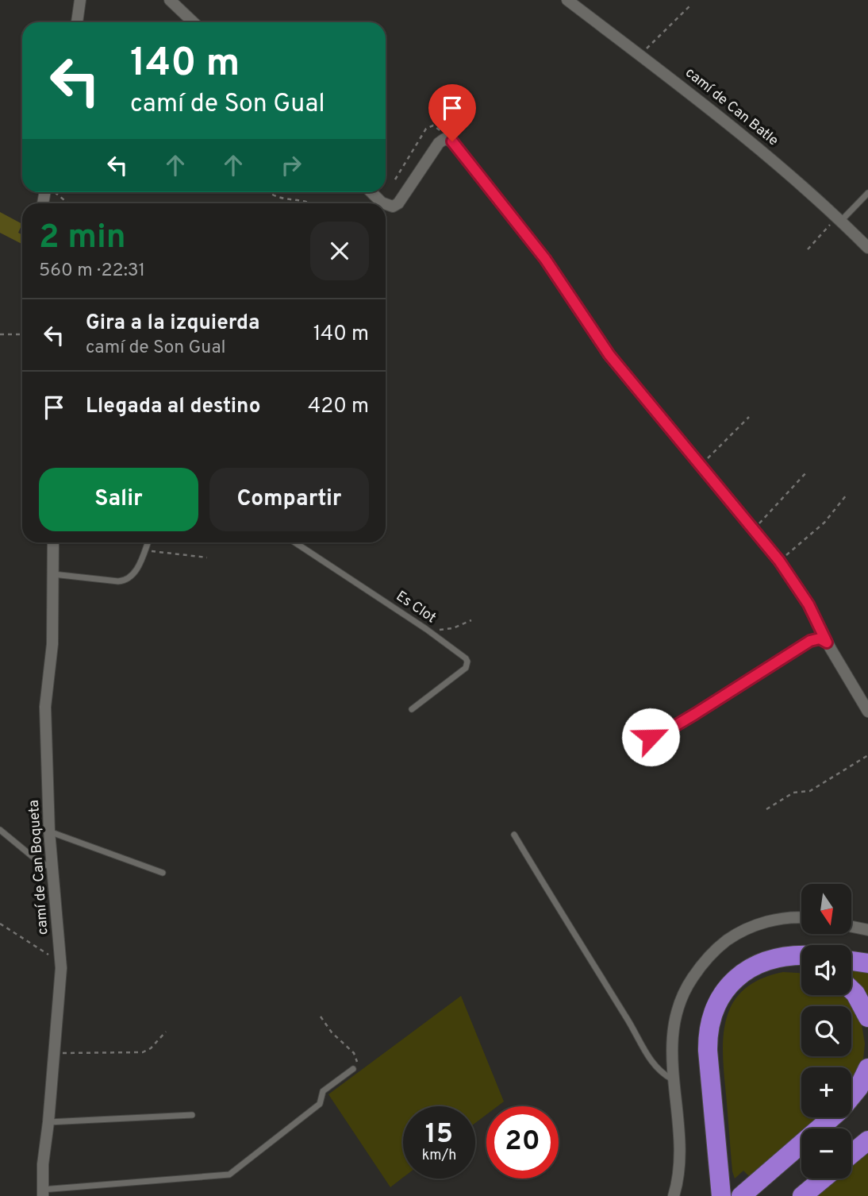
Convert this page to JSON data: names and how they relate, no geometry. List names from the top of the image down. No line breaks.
{"streets":{"street":["camí de Can Batle","camí de Can Boqueta"],"lane":["Es Clot"]},"north":"bottom","page":{"turn":["140 m","camí de Son Gual"],"heading":["2 min","560 m · 22:31"],"list":[{"name":"Gira a la izquierda","note":"camí de Son Gual","value":"140 m"},{"name":"Llegada al destino","value":"420 m"}],"buttons":["Salir","Compartir"],"map_buttons":["+","−"],"speed":"15 km/h","limit":"20"}}
